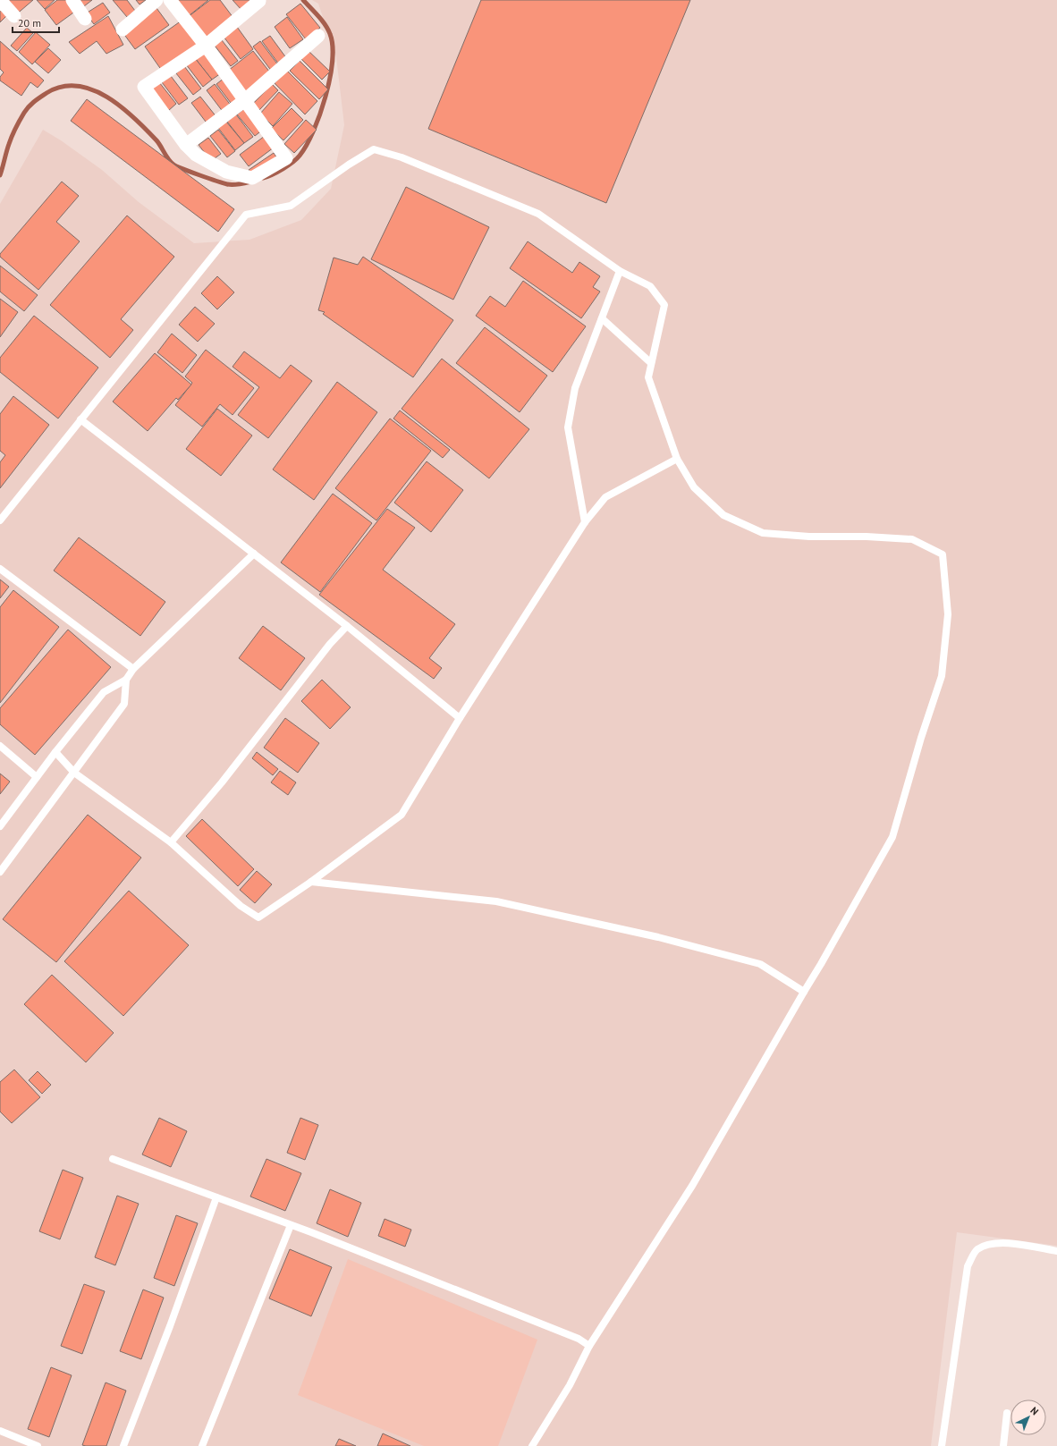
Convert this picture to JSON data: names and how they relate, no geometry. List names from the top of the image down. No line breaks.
{"scale_bar":"20 m","north":"top right"}
